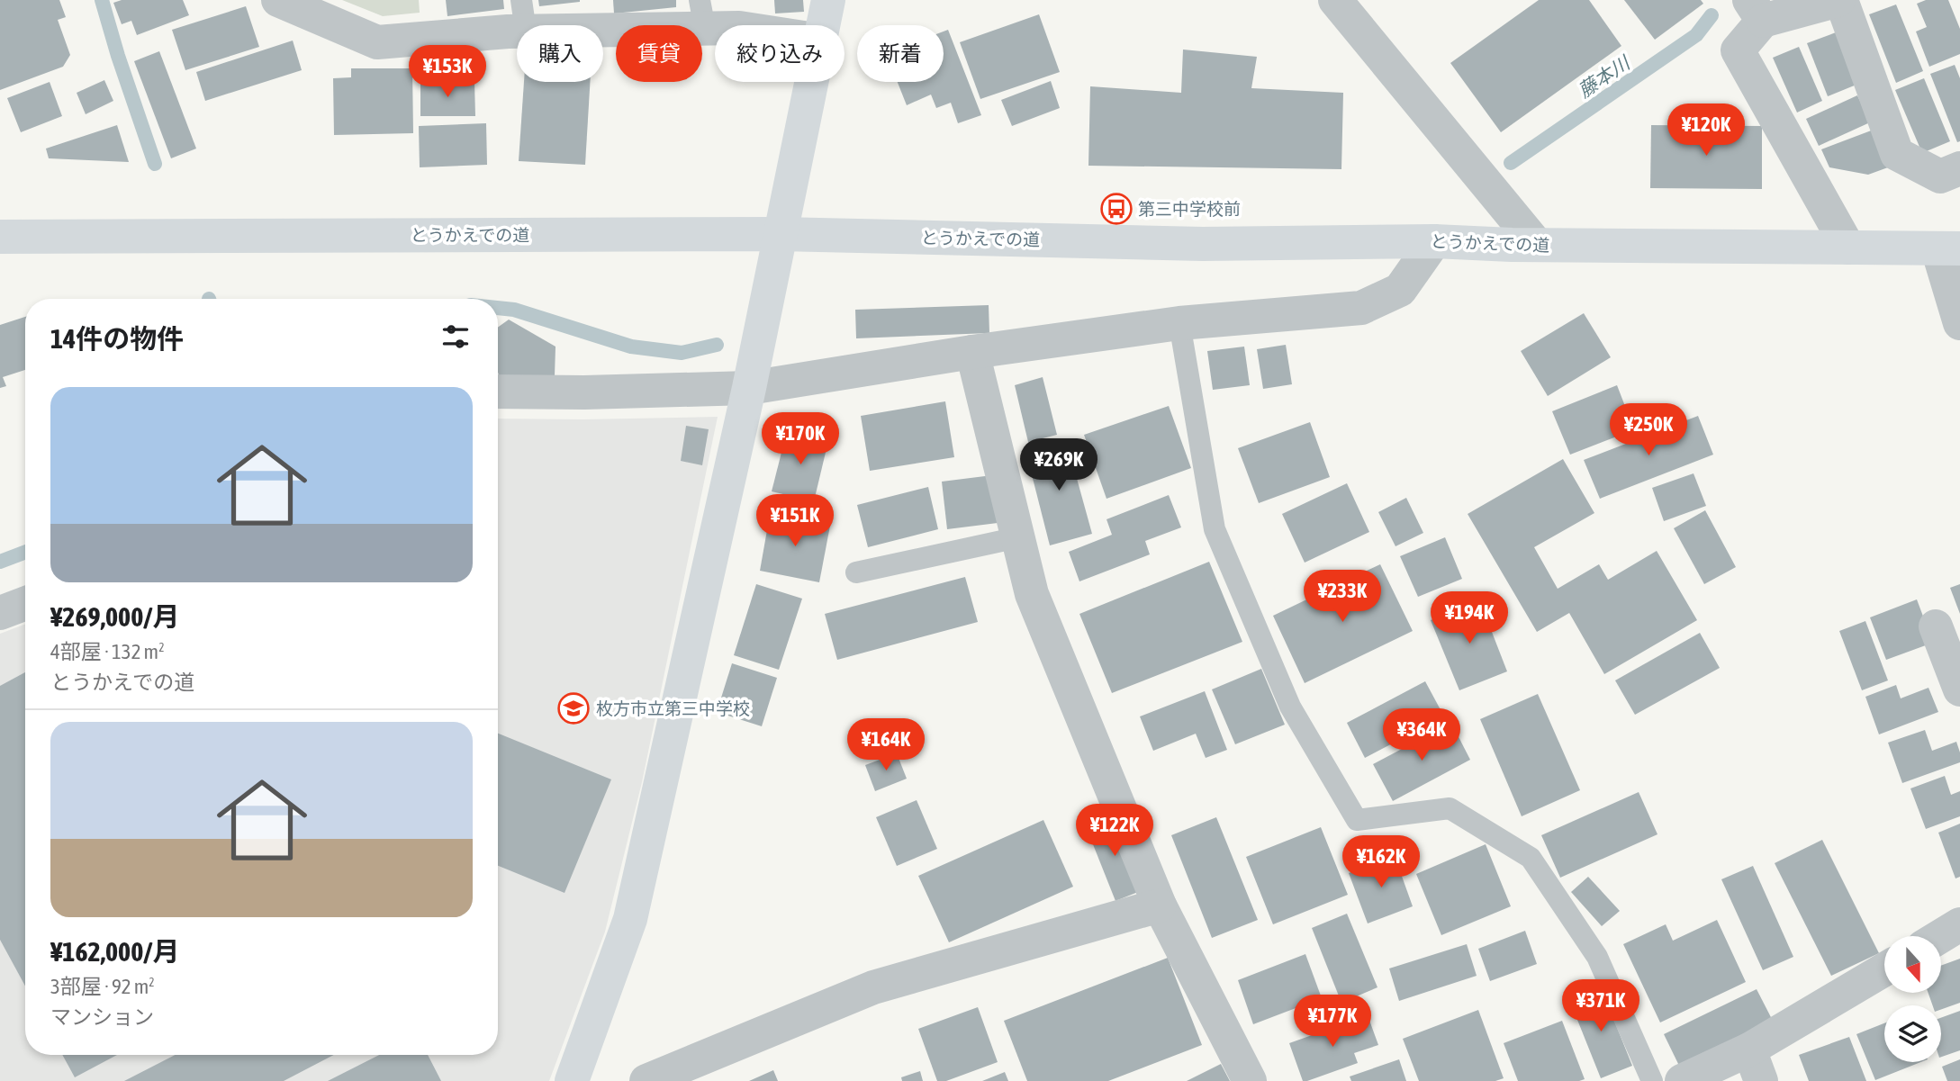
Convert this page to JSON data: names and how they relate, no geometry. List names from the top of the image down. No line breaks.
{"streets":{"street":["とうかえでの道"]},"water":["藤本川"],"places":{"bus stop":["第三中学校前"],"school or university":["枚方市立第三中学校"]},"north":"bottom","page":{"chip":["購入","賃貸","絞り込み","新着"],"price":["¥153K","¥120K","¥250K","¥170K","¥269K","¥151K","¥233K","¥194K","¥364K","¥164K","¥122K","¥162K","¥371K","¥177K"],"heading":"14件の物件","list":[{"name":"¥269,000/月","note":"4部屋 · 132 m² · とうかえでの道"},{"name":"¥162,000/月","note":"3部屋 · 92 m² · マンション"}]}}
